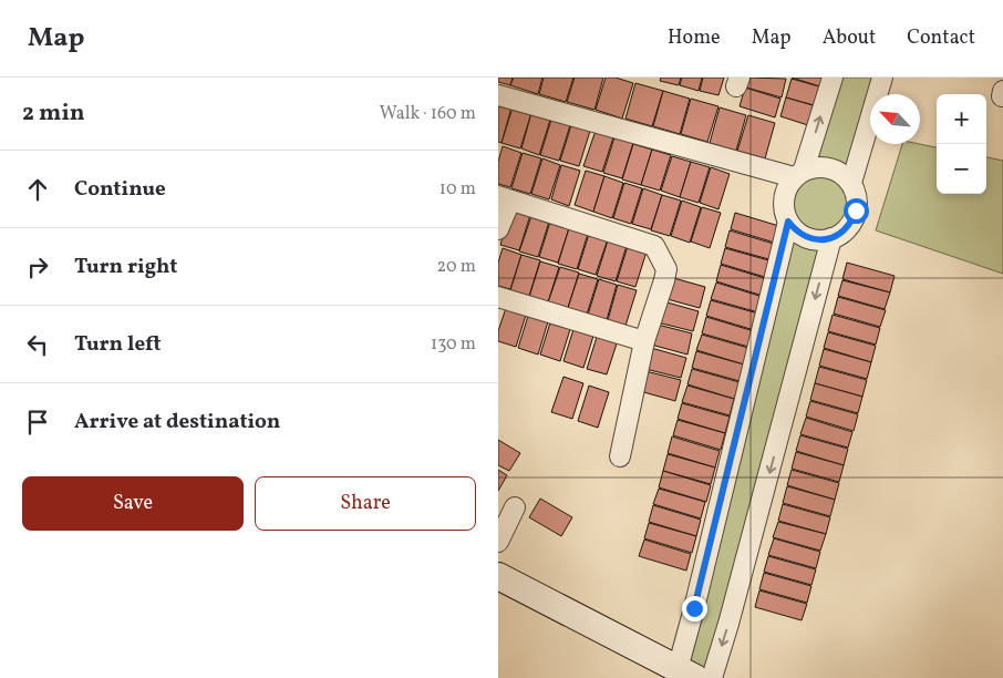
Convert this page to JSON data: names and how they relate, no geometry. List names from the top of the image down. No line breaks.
{"north":"top left","page":{"header":"Map","nav":["Home","Map","About","Contact"],"heading":["2 min","Walk · 160 m"],"map_buttons":["+","−"],"list":[["Continue","10 m"],["Turn right","20 m"],["Turn left","130 m"],"Arrive at destination"],"buttons":["Save","Share"]}}
